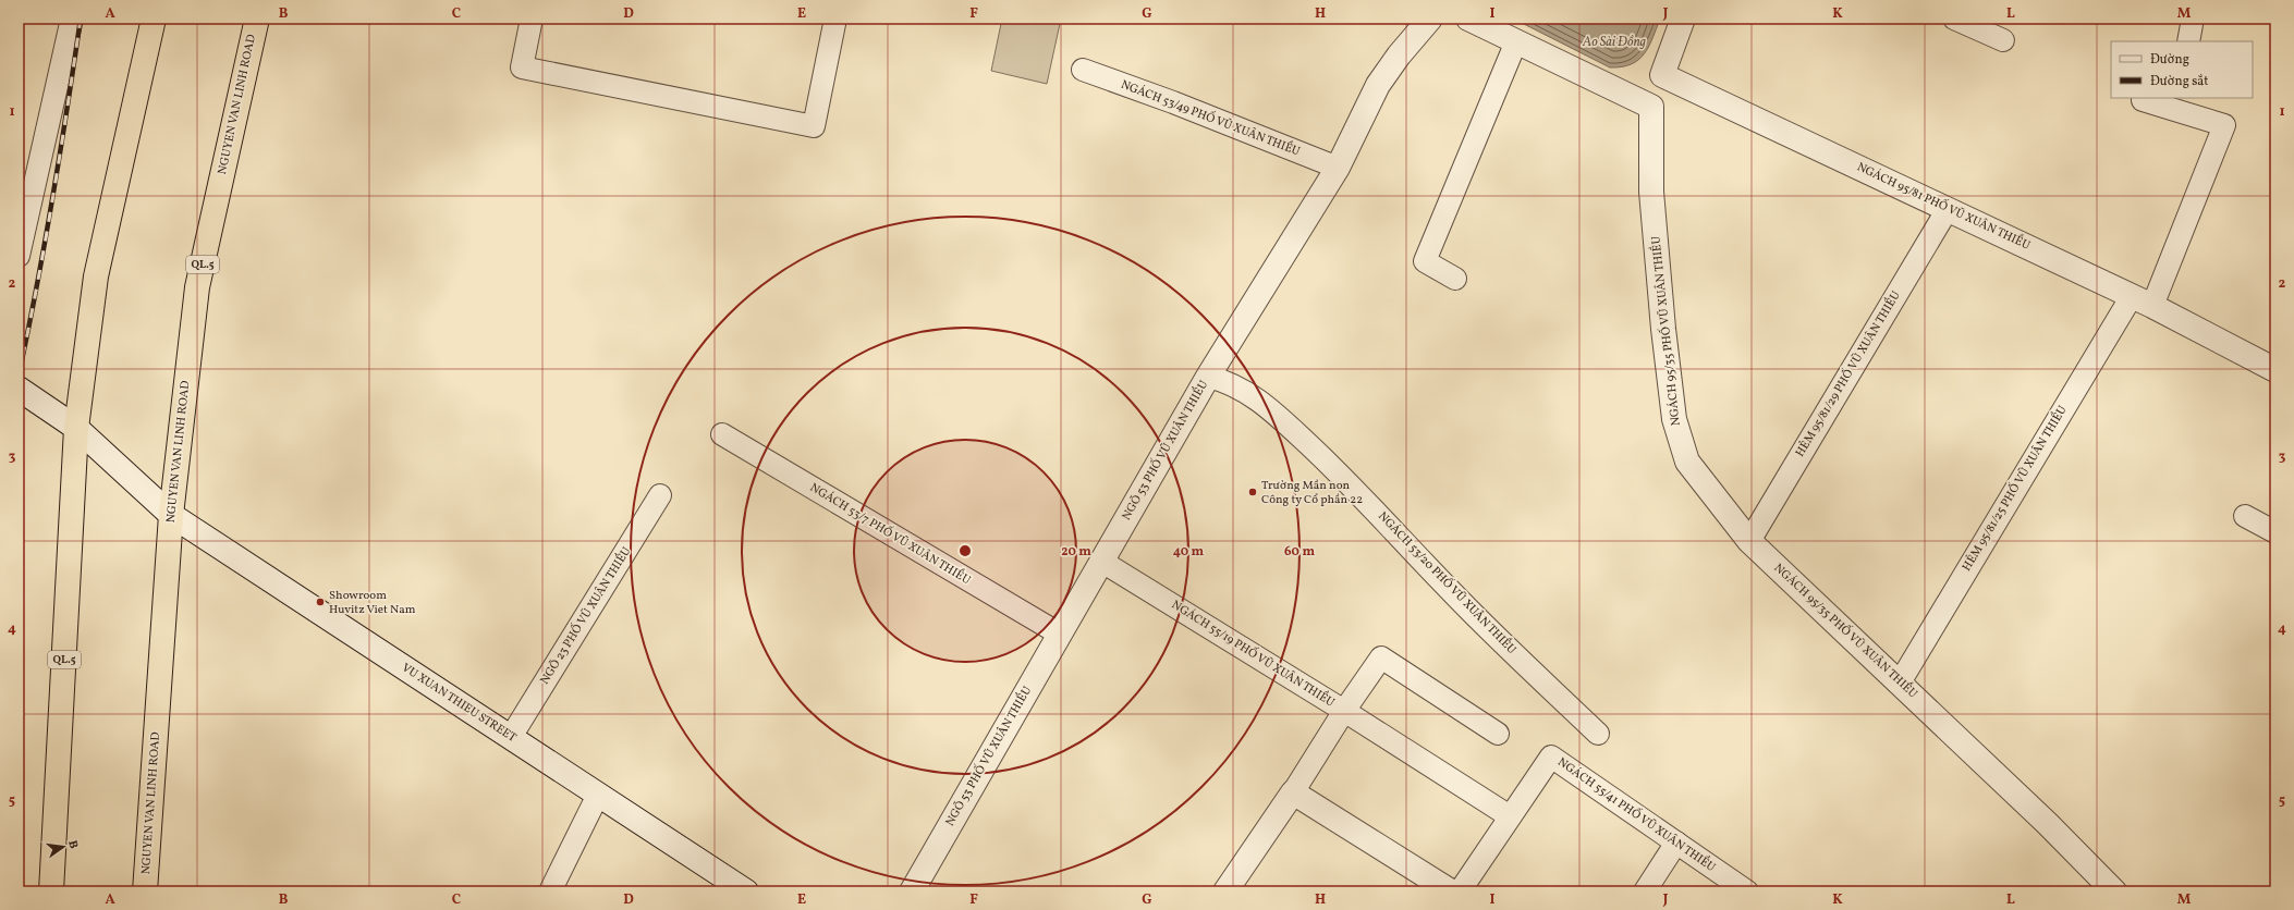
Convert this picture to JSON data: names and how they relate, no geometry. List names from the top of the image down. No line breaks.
{"streets":{"highway":["NGUYEN VAN LINH ROAD","QL.5"],"street":["NGÁCH 95/81 PHỐ VŨ XUÂN THIỀU","NGÁCH 95/35 PHỐ VŨ XUÂN THIỀU","NGÕ 53 PHỐ VŨ XUÂN THIỀU","VU XUAN THIEU STREET"],"lane":["NGÁCH 53/49 PHỐ VŨ XUÂN THIỀU","HẺM 95/81/29 PHỐ VŨ XUÂN THIỀU","HẺM 95/81/25 PHỐ VŨ XUÂN THIỀU","NGÁCH 53/7 PHỐ VŨ XUÂN THIỀU","NGÁCH 53/20 PHỐ VŨ XUÂN THIỀU","NGÕ 23 PHỐ VŨ XUÂN THIỀU","NGÁCH 55/19 PHỐ VŨ XUÂN THIỀU","NGÁCH 55/41 PHỐ VŨ XUÂN THIỀU"]},"crossings":[["NGUYEN VAN LINH ROAD","VU XUAN THIEU STREET"],["NGÁCH 53/49 PHỐ VŨ XUÂN THIỀU","NGÕ 53 PHỐ VŨ XUÂN THIỀU"],["NGÁCH 95/81 PHỐ VŨ XUÂN THIỀU","NGÁCH 95/35 PHỐ VŨ XUÂN THIỀU"],["NGÁCH 95/81 PHỐ VŨ XUÂN THIỀU","HẺM 95/81/29 PHỐ VŨ XUÂN THIỀU"],["NGÁCH 95/81 PHỐ VŨ XUÂN THIỀU","HẺM 95/81/25 PHỐ VŨ XUÂN THIỀU"],["QL.5","VU XUAN THIEU STREET"],["NGÁCH 95/35 PHỐ VŨ XUÂN THIỀU","HẺM 95/81/29 PHỐ VŨ XUÂN THIỀU"],["NGÁCH 95/35 PHỐ VŨ XUÂN THIỀU","HẺM 95/81/25 PHỐ VŨ XUÂN THIỀU"],["NGÕ 53 PHỐ VŨ XUÂN THIỀU","NGÁCH 53/7 PHỐ VŨ XUÂN THIỀU"],["NGÕ 53 PHỐ VŨ XUÂN THIỀU","NGÁCH 53/20 PHỐ VŨ XUÂN THIỀU"],["NGÕ 53 PHỐ VŨ XUÂN THIỀU","NGÁCH 55/19 PHỐ VŨ XUÂN THIỀU"],["NGÕ 23 PHỐ VŨ XUÂN THIỀU","VU XUAN THIEU STREET"]],"water":["Ao Sài Đồng"],"places":["Trường Mần non Công ty Cổ phần 22","Showroom Huvitz Viet Nam"],"legend":["Đường","Đường sắt"],"north":"right","grid":{"columns":["A","B","C","D","E","F","G","H","I","J","K","L","M"],"rows":["1","2","3","4","5"]},"rings":["20 m","40 m","60 m"]}
